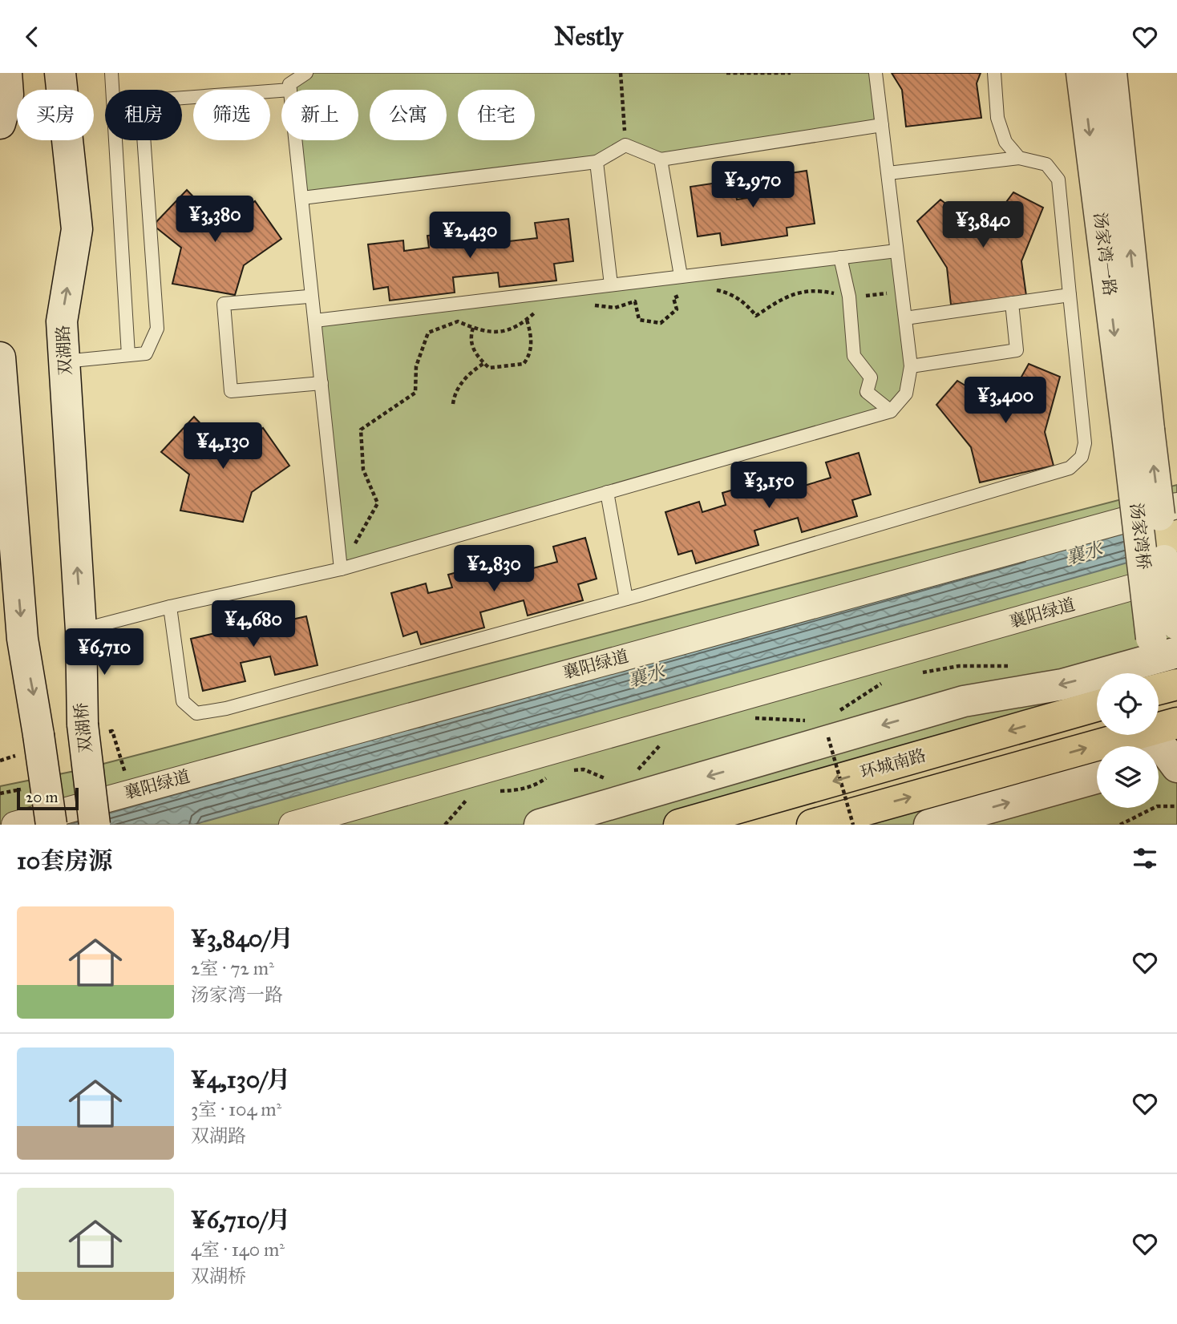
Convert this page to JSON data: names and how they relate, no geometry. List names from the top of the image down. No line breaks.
{"streets":{"highway":["环城南路"],"street":["汤家湾一路","双湖路","汤家湾桥","襄阳绿道","双湖桥"]},"crossings":[["汤家湾一路","汤家湾桥"],["双湖路","双湖桥"]],"water":["襄水"],"scale_bar":"20 m","page":{"header":"Nestly","chip":["买房","租房","筛选","新上","公寓","住宅"],"price":["¥2,970","¥3,380","¥3,840","¥2,430","¥3,400","¥4,130","¥3,150","¥2,830","¥4,680","¥6,710"],"scale":"20 m","heading":"10套房源","list":[{"name":"¥3,840/月","note":"2室 · 72 m² · 汤家湾一路"},{"name":"¥4,130/月","note":"3室 · 104 m² · 双湖路"},{"name":"¥6,710/月","note":"4室 · 140 m² · 双湖桥"}]}}
